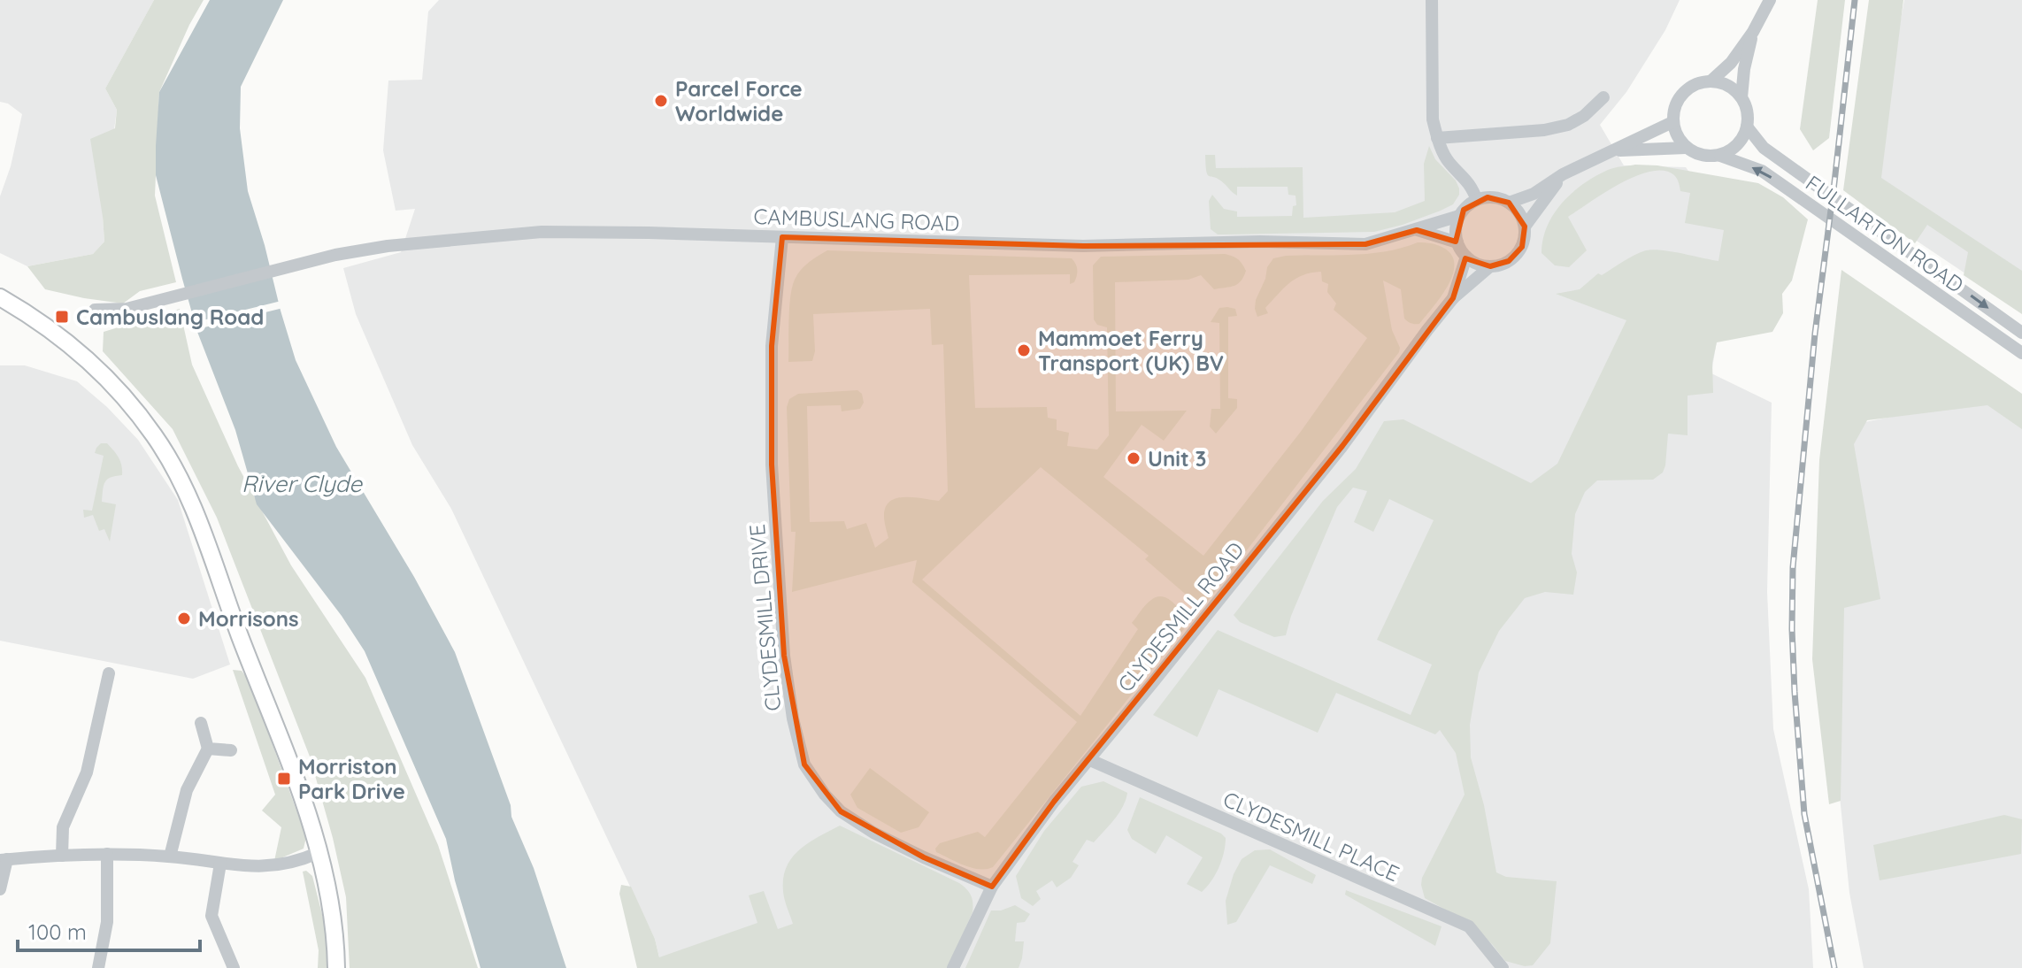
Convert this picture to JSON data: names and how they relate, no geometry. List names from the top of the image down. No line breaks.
{"streets":{"street":["CAMBUSLANG ROAD","FULLARTON ROAD","CLYDESMILL ROAD","CLYDESMILL DRIVE","CLYDESMILL PLACE"]},"crossings":[["CAMBUSLANG ROAD","CLYDESMILL ROAD"],["CAMBUSLANG ROAD","CLYDESMILL DRIVE"],["CLYDESMILL ROAD","CLYDESMILL DRIVE"],["CLYDESMILL ROAD","CLYDESMILL PLACE"]],"water":["River Clyde"],"places":{"other":["Parcel Force Worldwide","Mammoet Ferry Transport (UK) BV","Unit 3","Morrisons"],"transit":["Cambuslang Road","Morriston Park Drive"]},"scale_bar":"100 m"}
